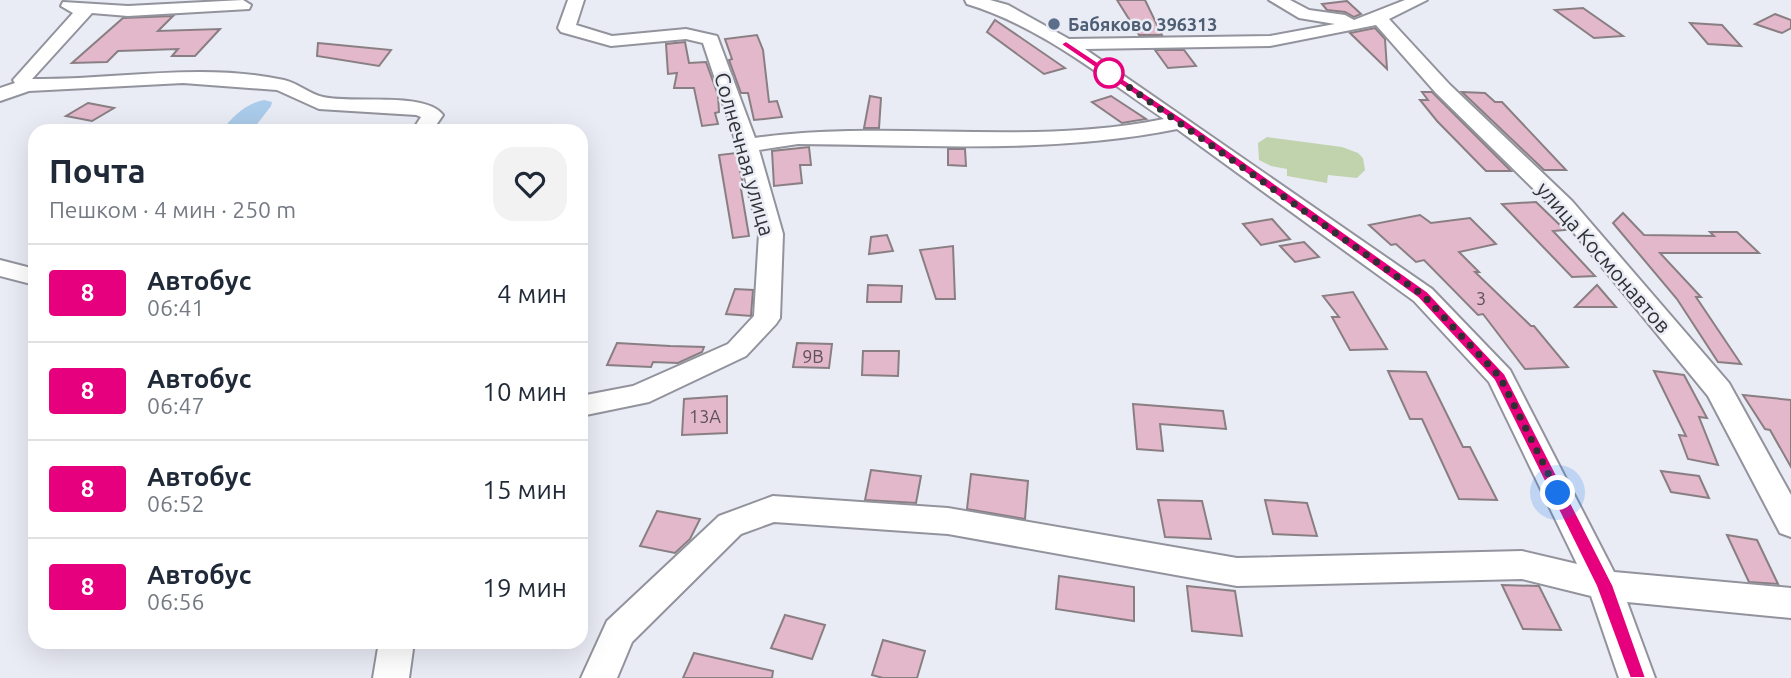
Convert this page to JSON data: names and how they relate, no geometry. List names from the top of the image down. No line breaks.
{"streets":{"street":["Солнечная улица","улица Космонавтов"]},"places":["Бабяково 396313"],"lines":["bus line 8"],"house_numbers":["3","9В","13А"],"page":{"heading":["Почта","Пешком · 4 мин · 250 m"],"list":[{"mark":"8","name":"Автобус","note":"06:41","value":"4 мин"},{"mark":"8","name":"Автобус","note":"06:47","value":"10 мин"},{"mark":"8","name":"Автобус","note":"06:52","value":"15 мин"},{"mark":"8","name":"Автобус","note":"06:56","value":"19 мин"}]}}
